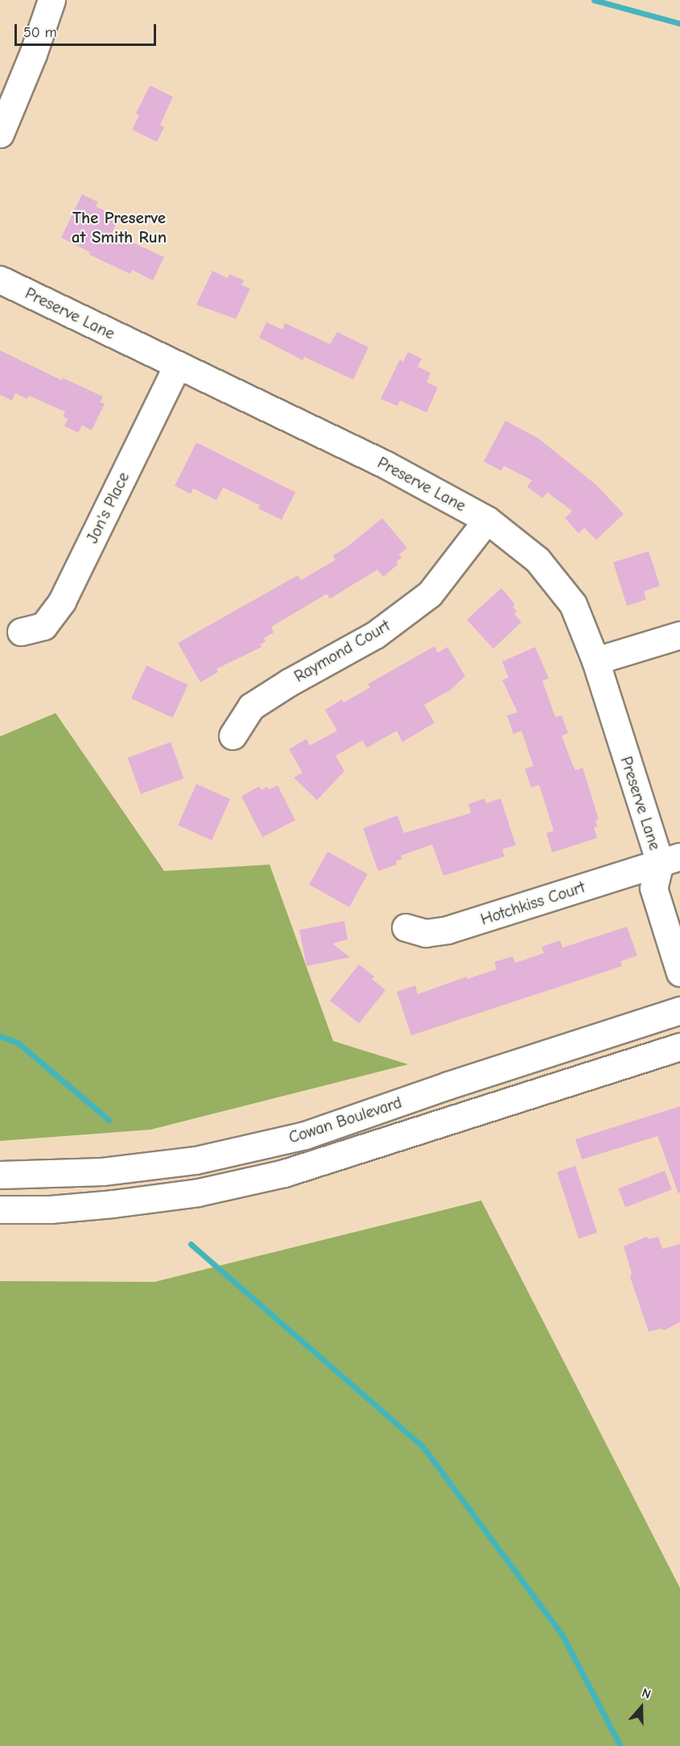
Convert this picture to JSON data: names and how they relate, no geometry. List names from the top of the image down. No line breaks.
{"streets":{"street":["Preserve Lane","Jon's Place","Raymond Court","Hotchkiss Court","Cowan Boulevard"]},"crossings":[["Preserve Lane","Jon's Place"],["Preserve Lane","Raymond Court"],["Preserve Lane","Hotchkiss Court"]],"districts":["The Preserve at Smith Run"],"scale_bar":"50 m","north":"top"}
